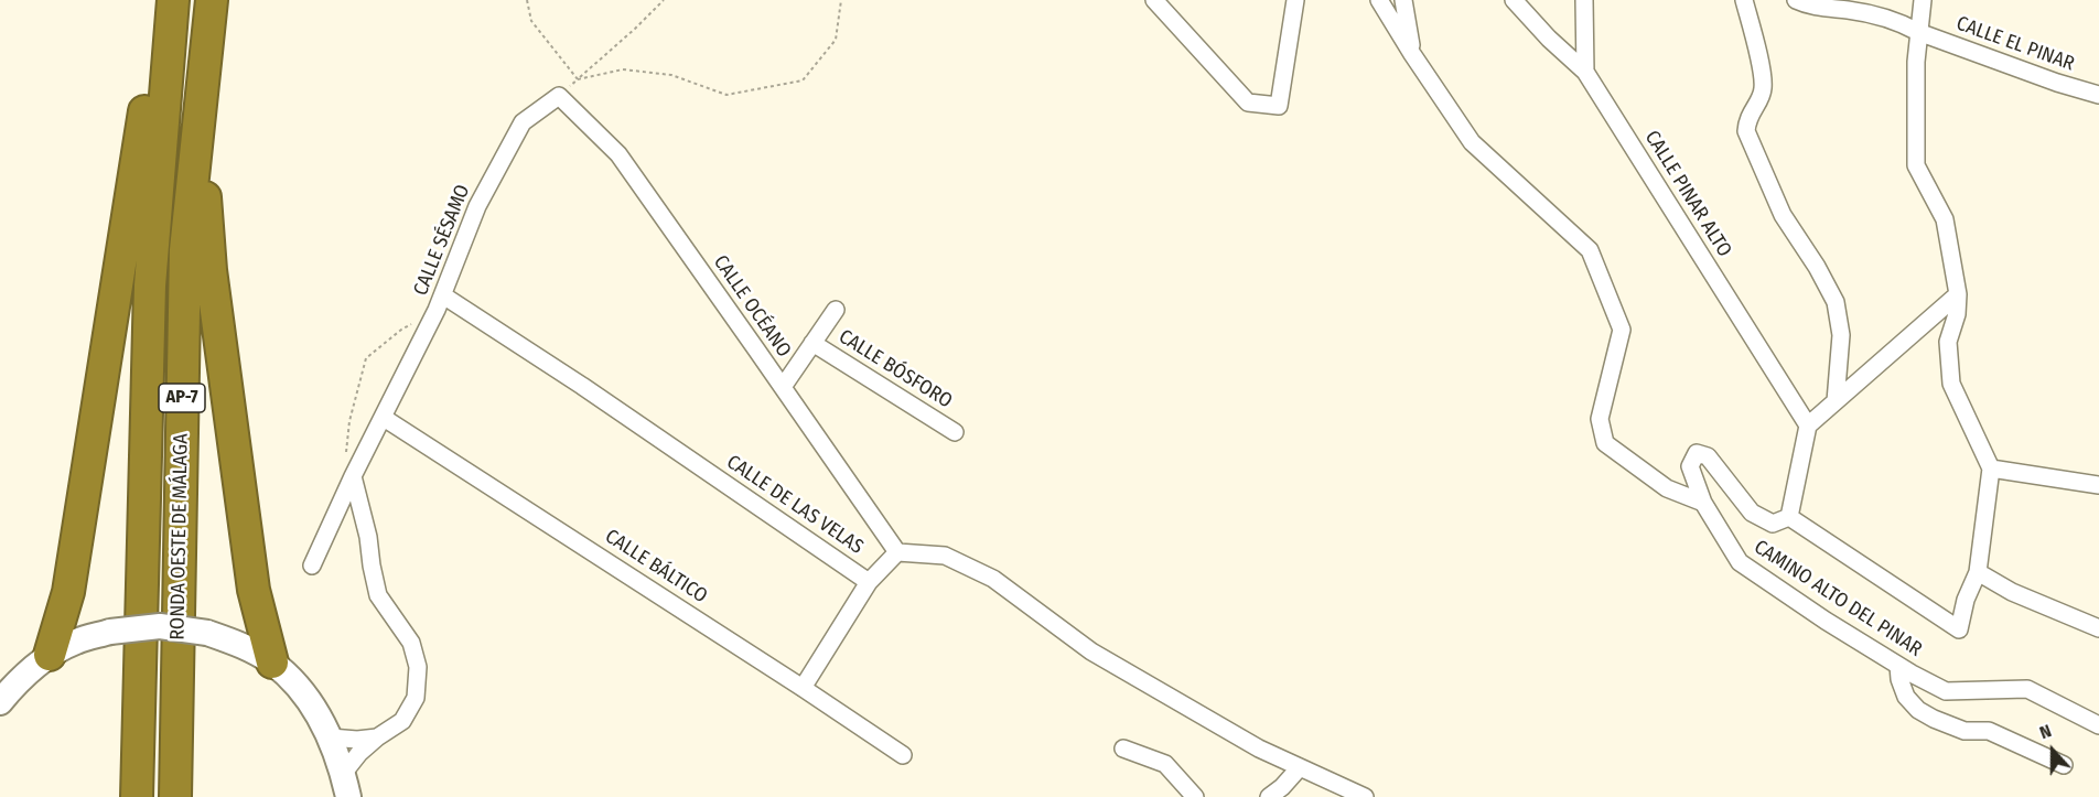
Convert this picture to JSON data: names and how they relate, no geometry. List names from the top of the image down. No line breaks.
{"streets":{"highway":["AP-7","RONDA OESTE DE MÁLAGA"],"street":["CALLE EL PINAR","CALLE PINAR ALTO","CALLE SÉSAMO","CALLE OCÉANO","CALLE BÓSFORO","CALLE DE LAS VELAS","CALLE BÁLTICO","CAMINO ALTO DEL PINAR"]},"crossings":[["CALLE SÉSAMO","CALLE OCÉANO"],["CALLE SÉSAMO","CALLE DE LAS VELAS"],["CALLE SÉSAMO","CALLE BÁLTICO"],["CALLE OCÉANO","CALLE DE LAS VELAS"]],"north":"top"}
